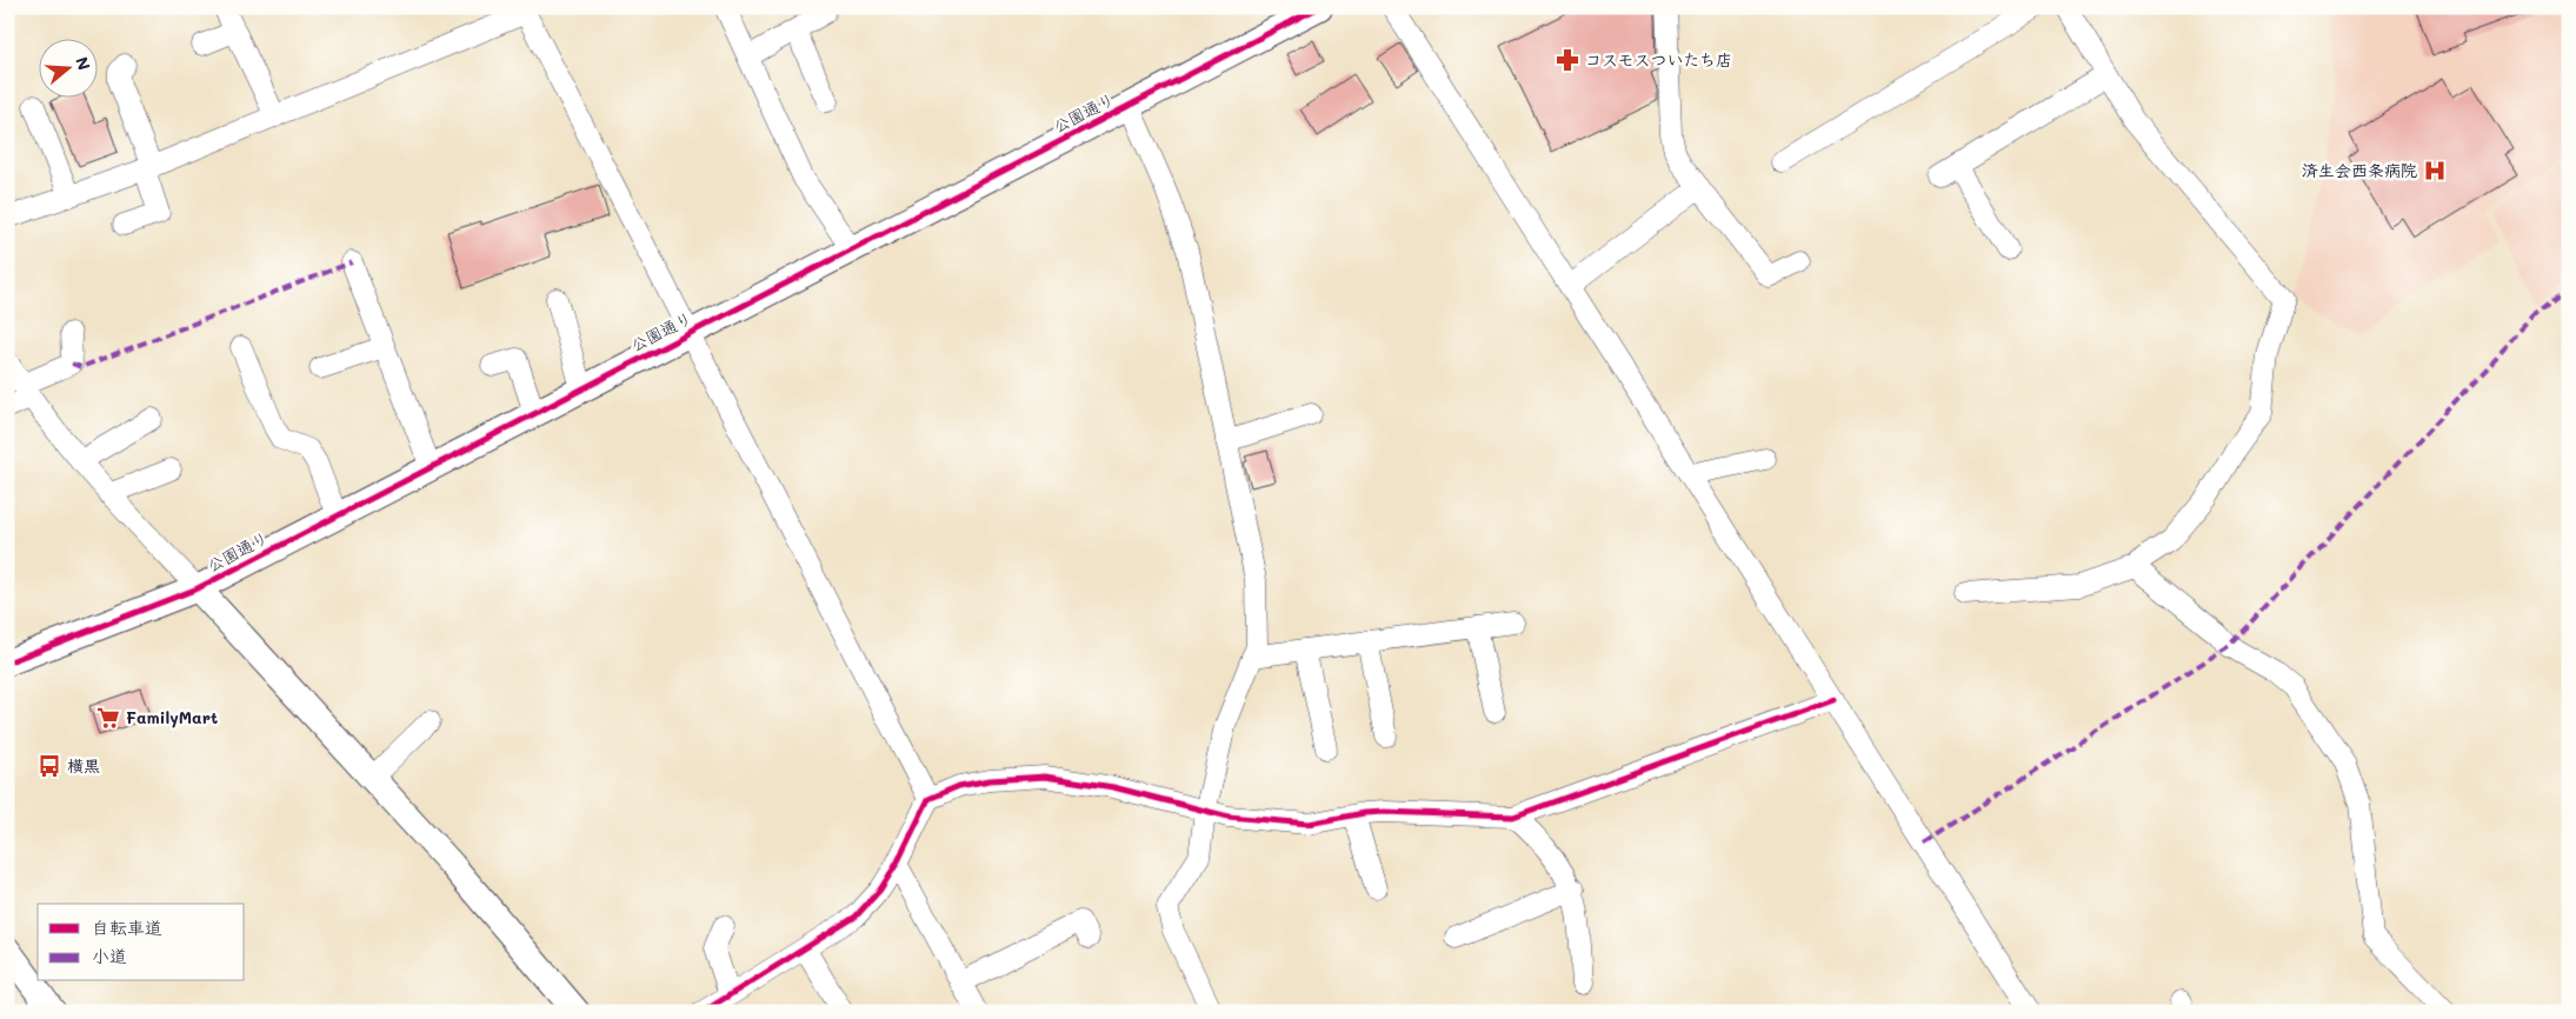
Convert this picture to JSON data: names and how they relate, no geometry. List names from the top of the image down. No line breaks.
{"streets":{"street":["公園通り"]},"places":{"pharmacy":["コスモスついたち店"],"hospital":["済生会西条病院"],"supermarket":["FamilyMart"],"bus stop":["横黒"]},"legend":["自転車道","小道"],"north":"right"}
